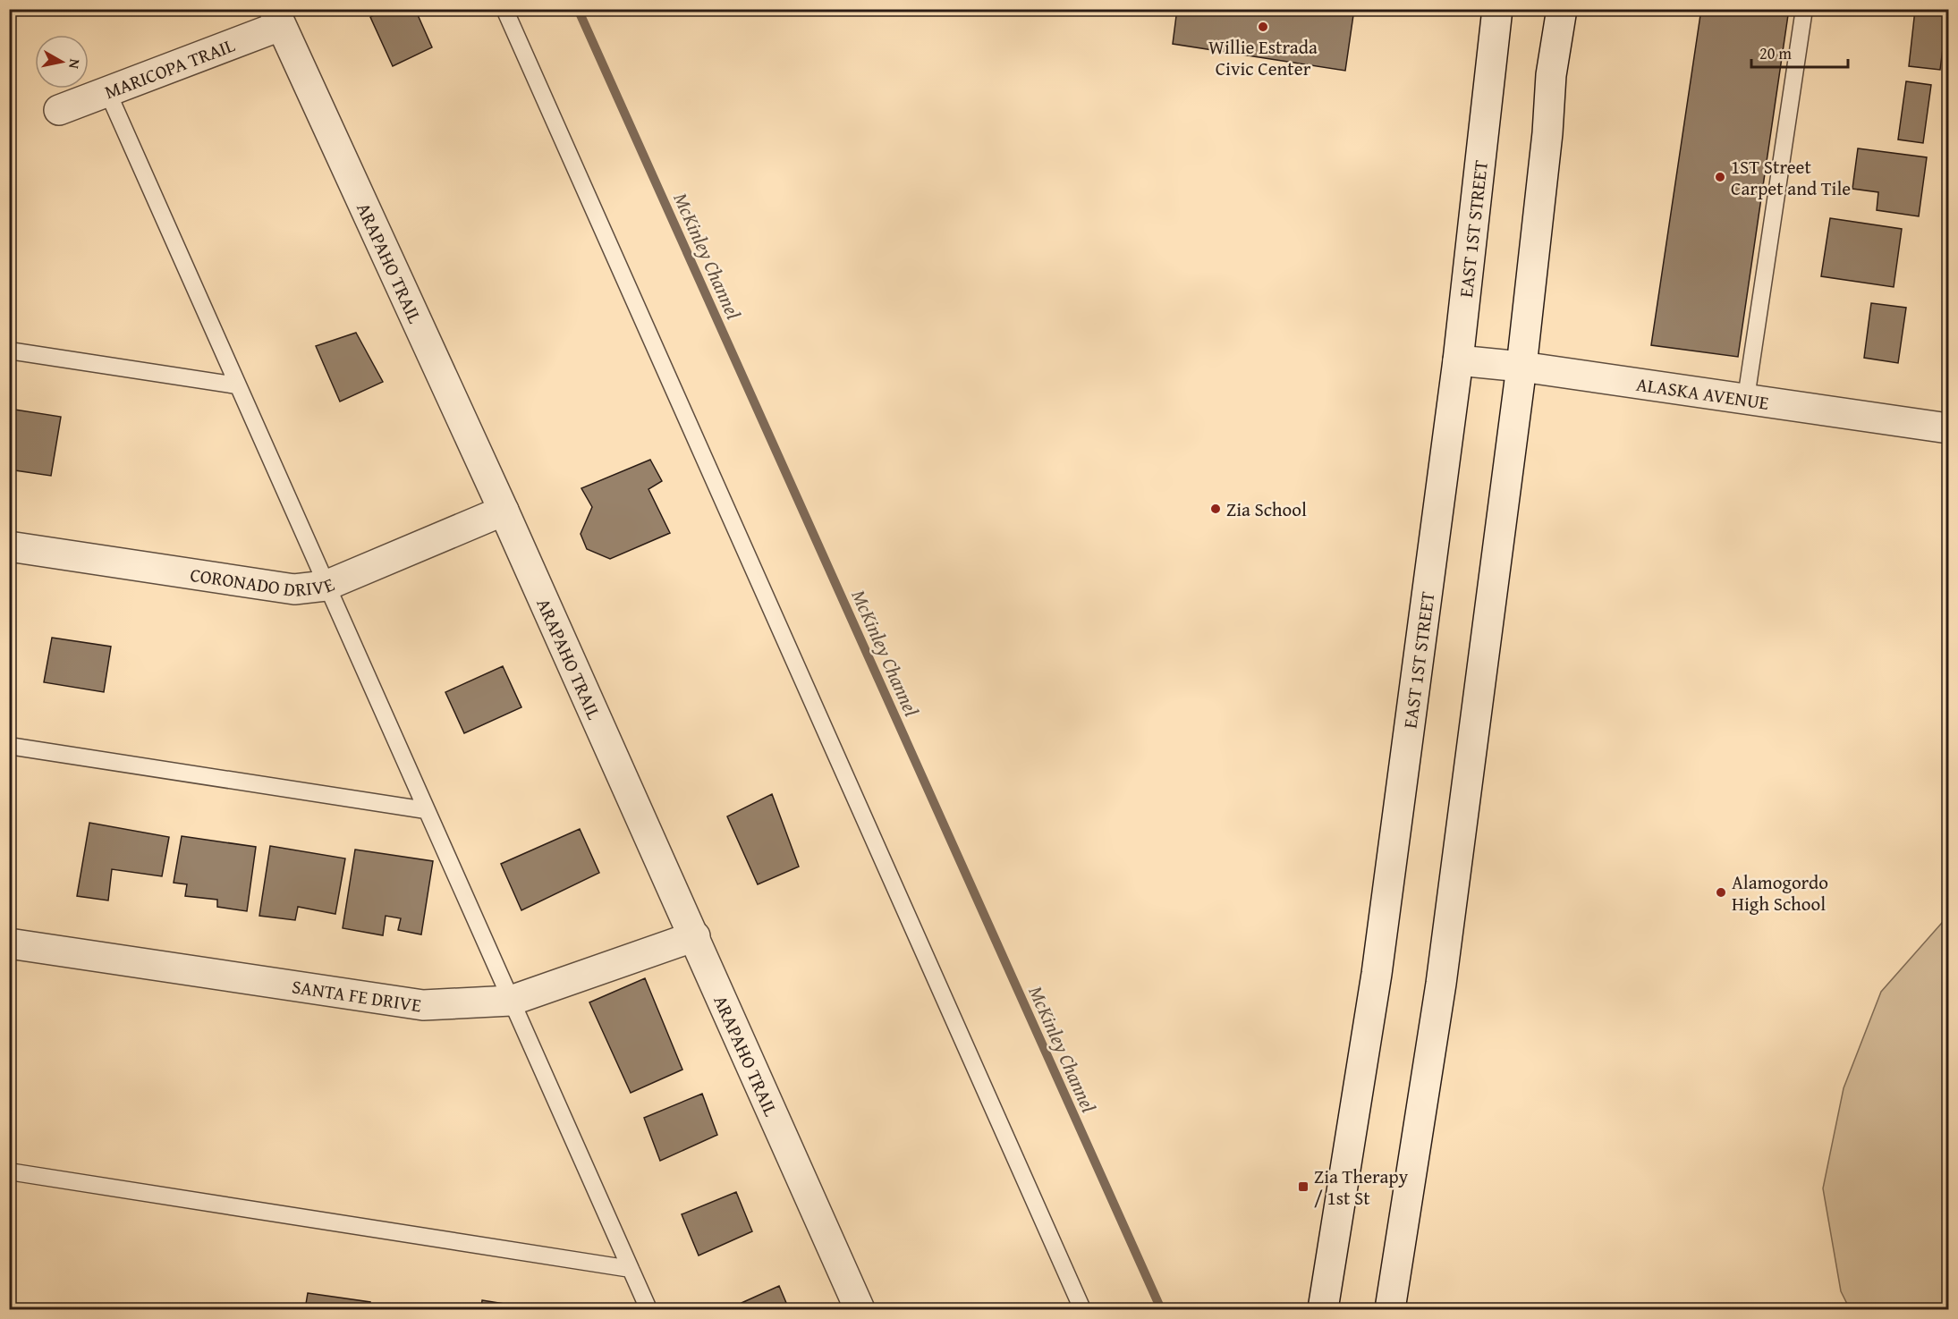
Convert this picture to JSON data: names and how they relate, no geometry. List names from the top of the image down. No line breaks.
{"streets":{"street":["MARICOPA TRAIL","EAST 1ST STREET","ARAPAHO TRAIL","ALASKA AVENUE","CORONADO DRIVE","SANTA FE DRIVE"]},"crossings":[["MARICOPA TRAIL","ARAPAHO TRAIL"],["EAST 1ST STREET","ALASKA AVENUE"],["ARAPAHO TRAIL","CORONADO DRIVE"],["ARAPAHO TRAIL","SANTA FE DRIVE"]],"water":["McKinley Channel"],"places":{"other":["Willie Estrada Civic Center","1ST Street Carpet and Tile","Zia School","Alamogordo High School"],"transit":["Zia Therapy / 1st St"]},"scale_bar":"20 m","north":"right"}
